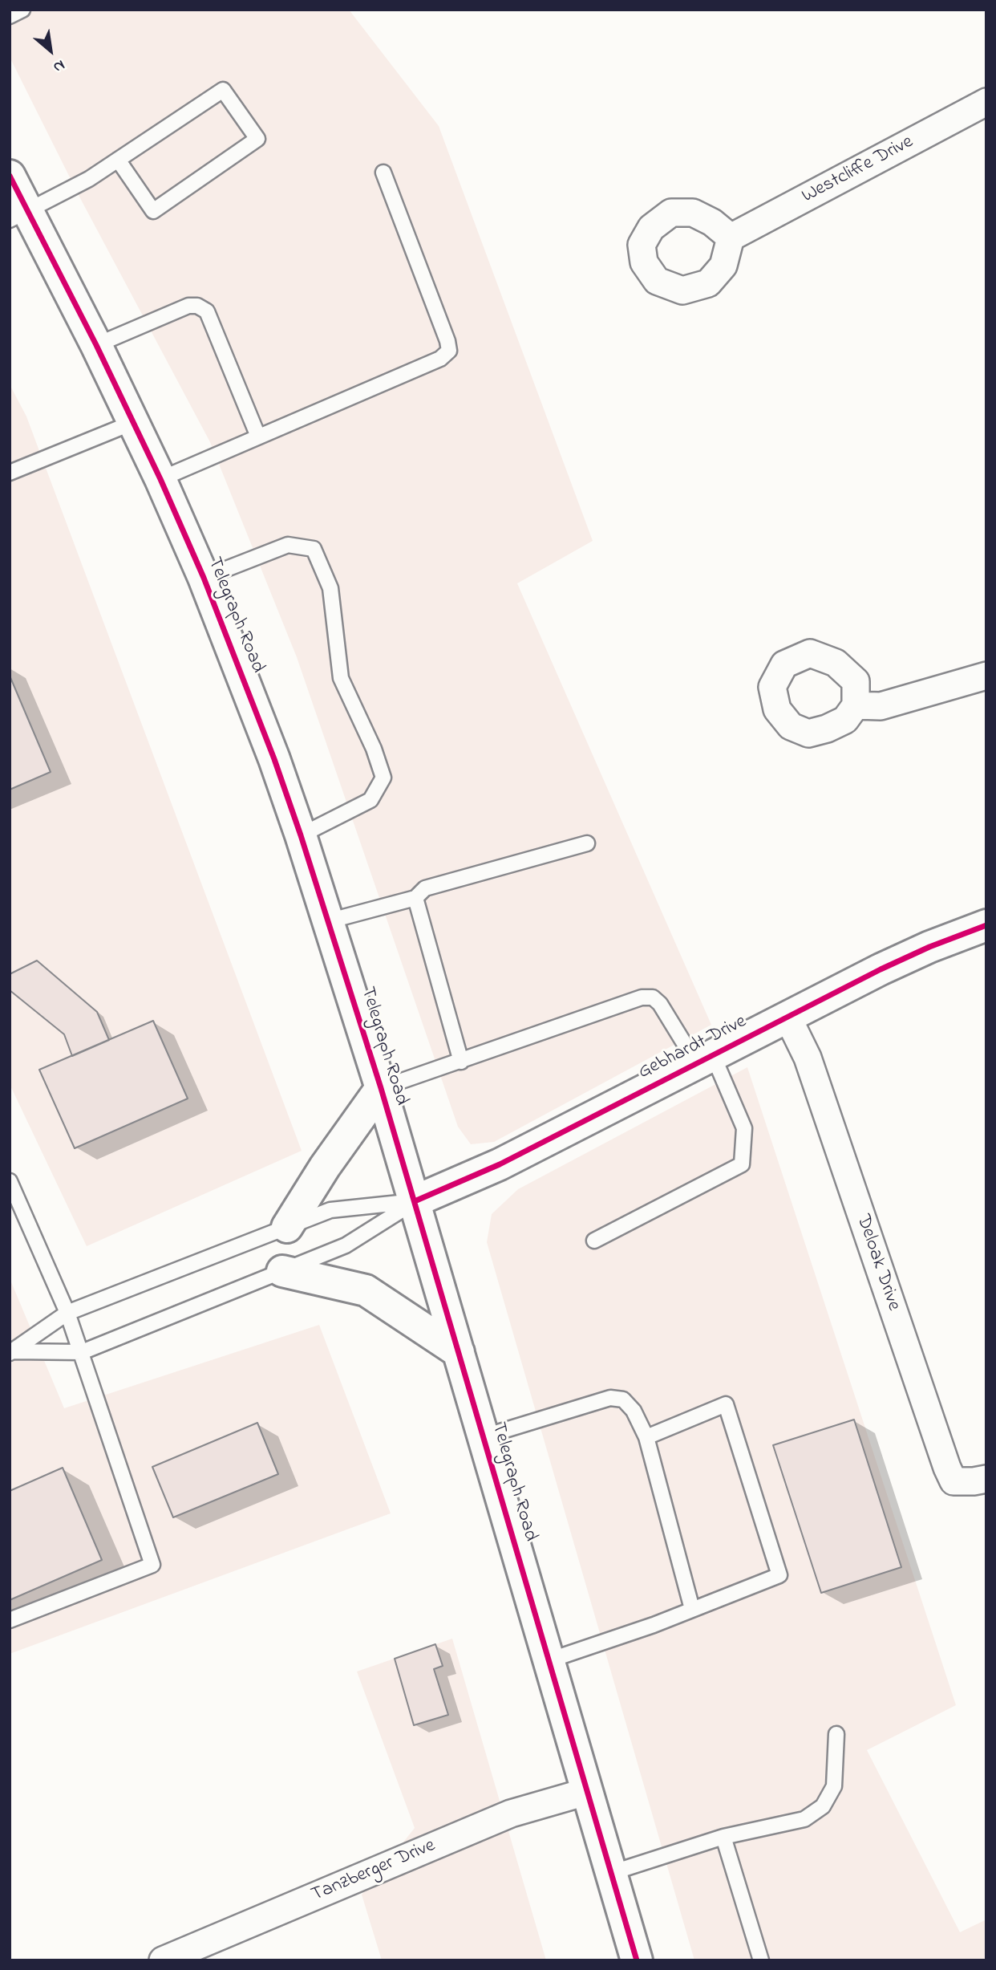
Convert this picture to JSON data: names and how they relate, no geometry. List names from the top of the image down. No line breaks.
{"streets":{"main road":["Telegraph Road","Gebhardt Drive"],"street":["Westcliffe Drive","Deloak Drive","Tanzberger Drive"]},"crossings":[["Telegraph Road","Gebhardt Drive"],["Telegraph Road","Tanzberger Drive"],["Gebhardt Drive","Deloak Drive"]],"north":"bottom right"}
